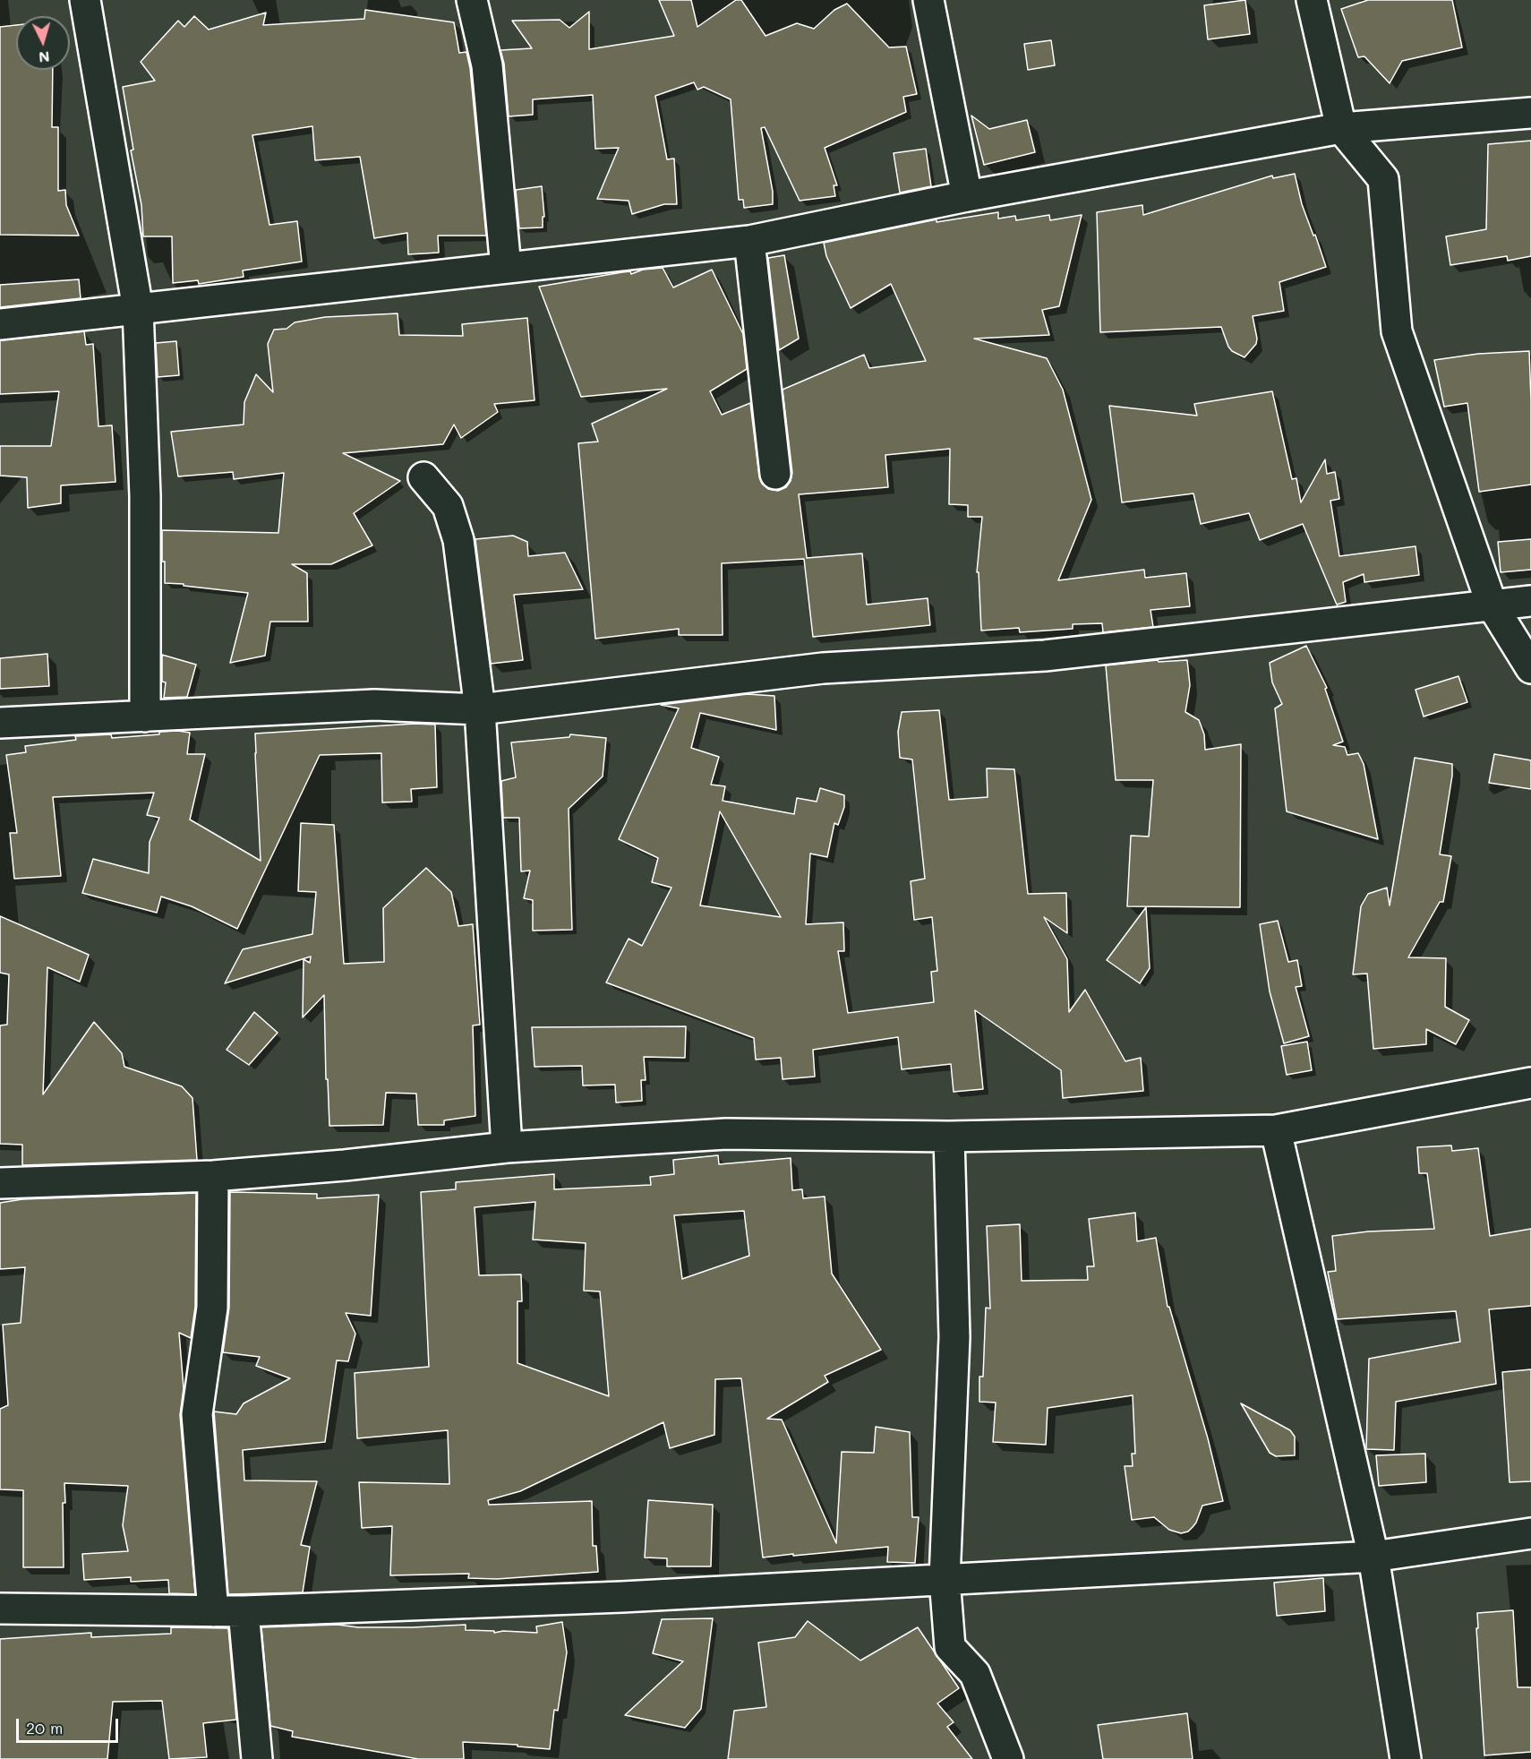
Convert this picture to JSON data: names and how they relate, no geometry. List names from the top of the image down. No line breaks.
{"scale_bar":"20 m","north":"bottom"}
